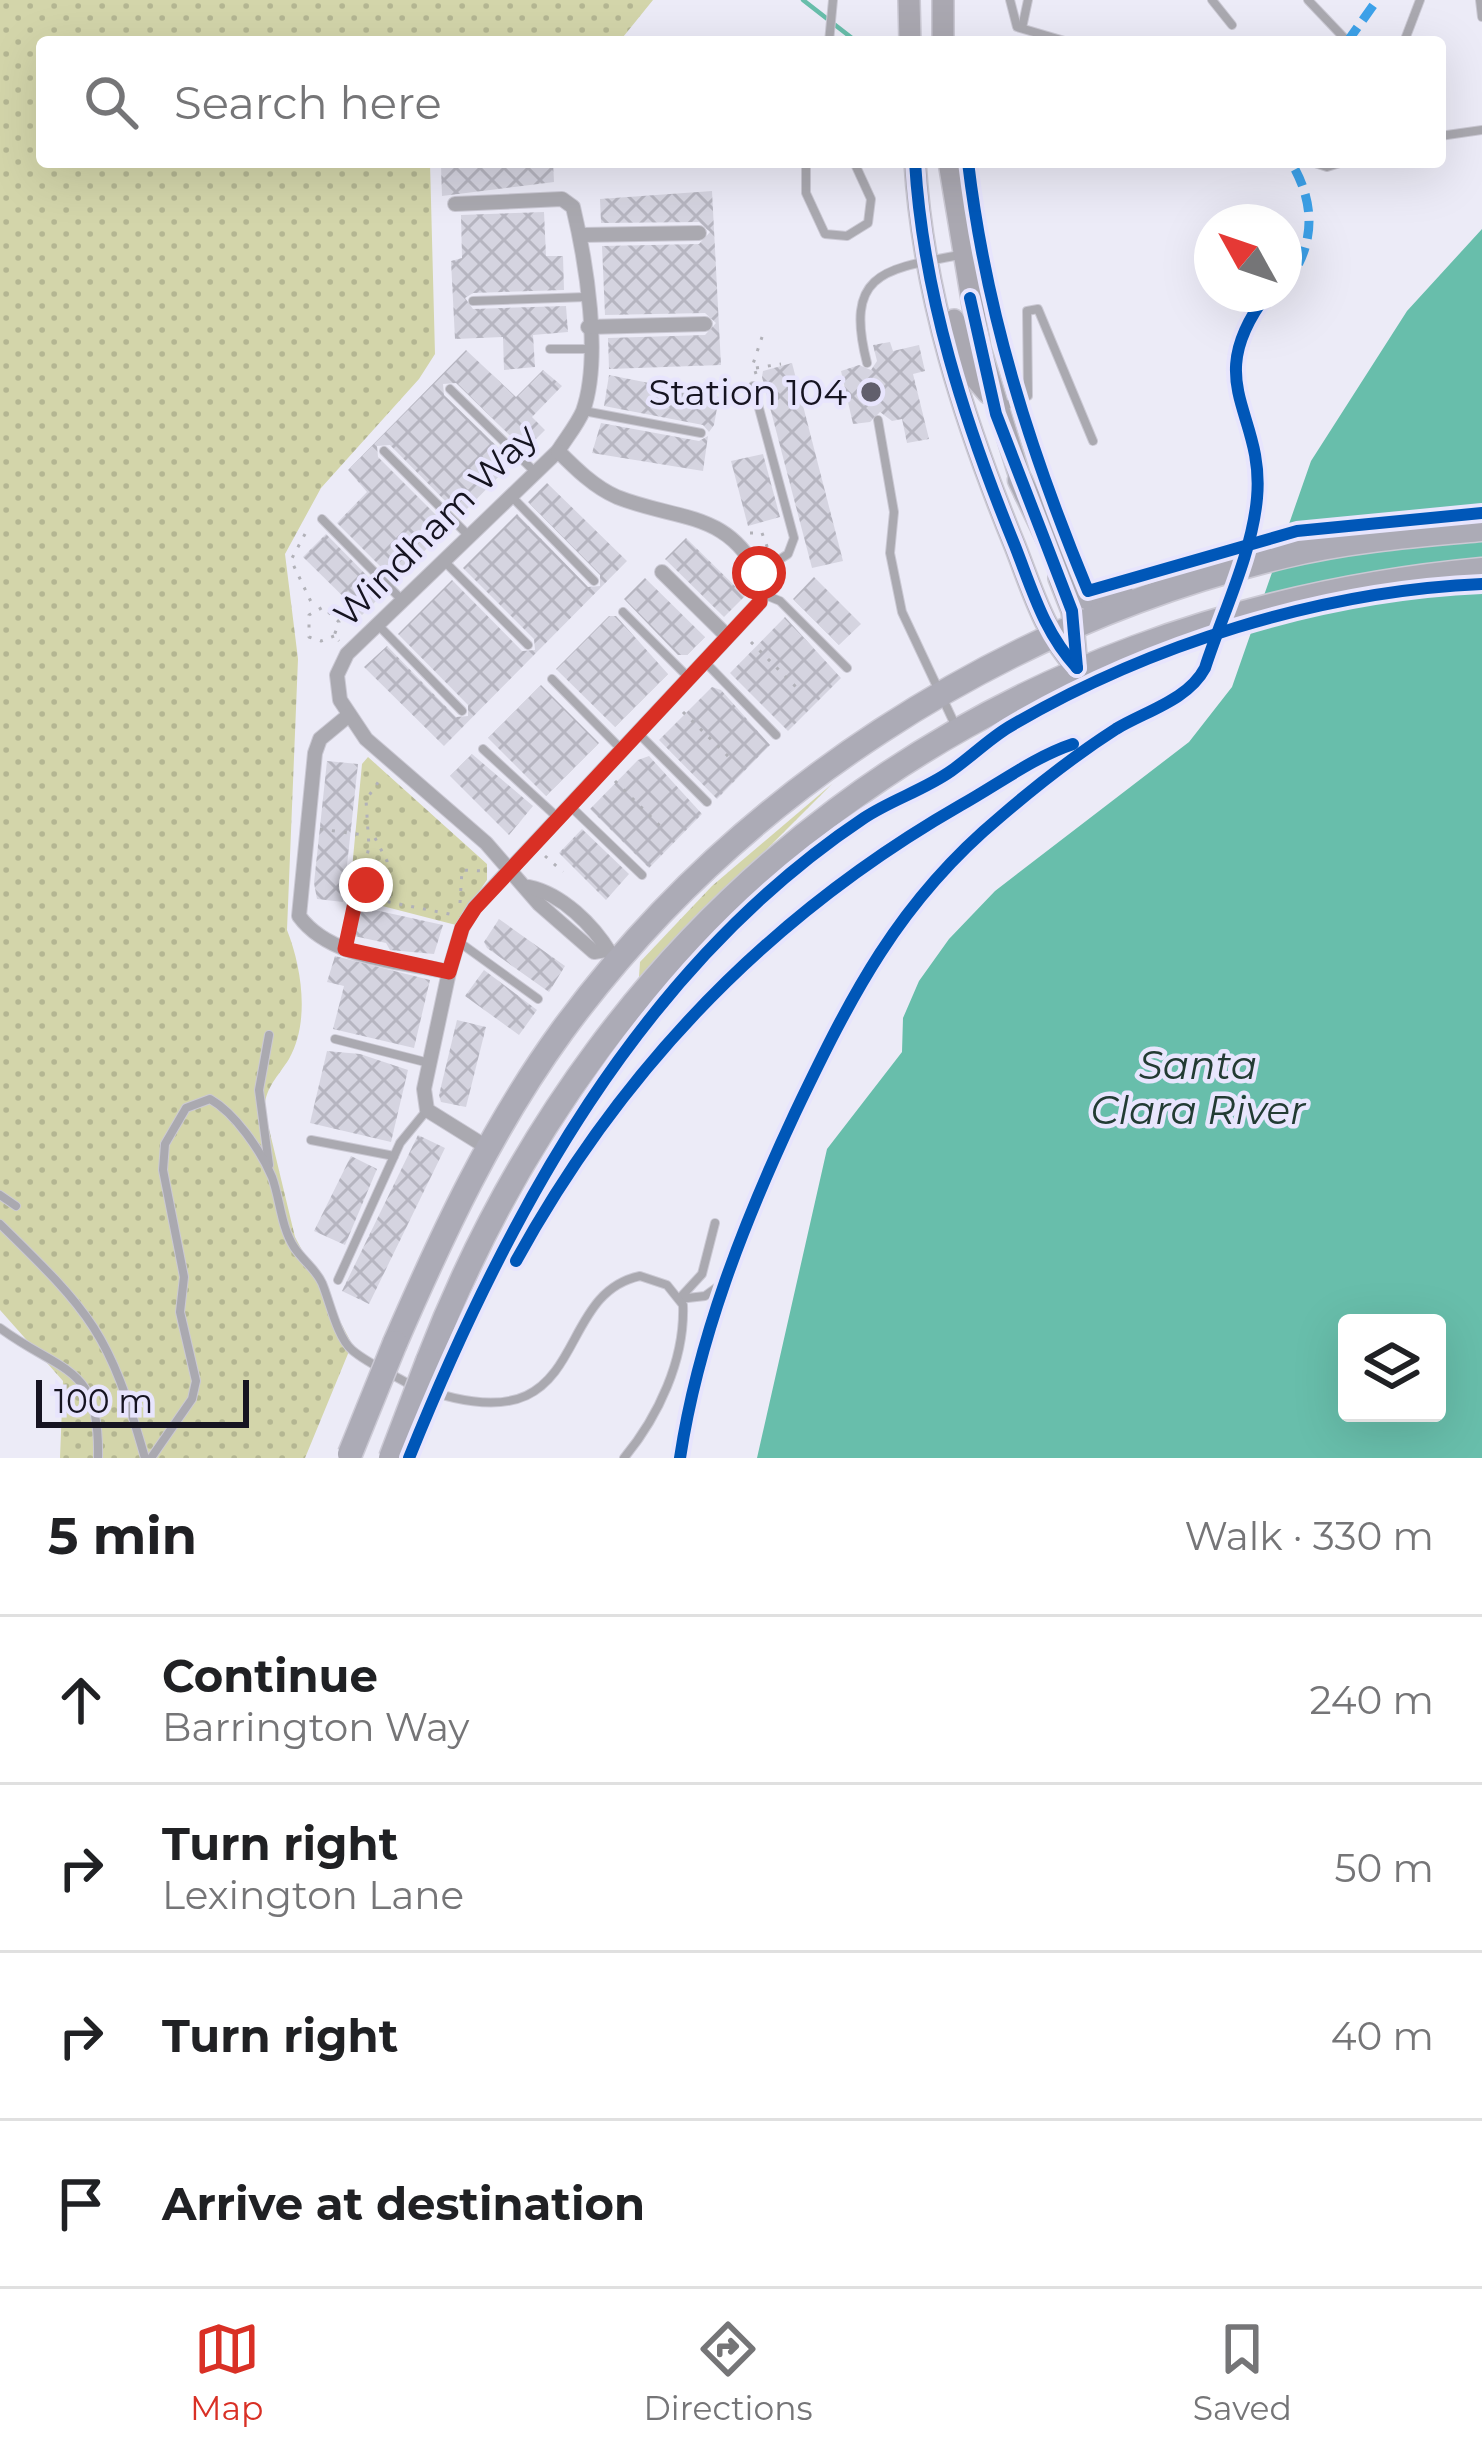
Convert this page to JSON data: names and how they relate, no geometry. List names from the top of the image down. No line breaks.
{"streets":{"street":["Windham Way"]},"water":["Santa Clara River"],"places":["Station 104"],"scale_bar":"100 m","north":"top left","page":{"search":"Search here","scale":"100 m","heading":["5 min","Walk · 330 m"],"list":[["Continue","Barrington Way","240 m"],["Turn right","Lexington Lane","50 m"],["Turn right","40 m"],"Arrive at destination"],"nav":["Map","Directions","Saved"]}}
